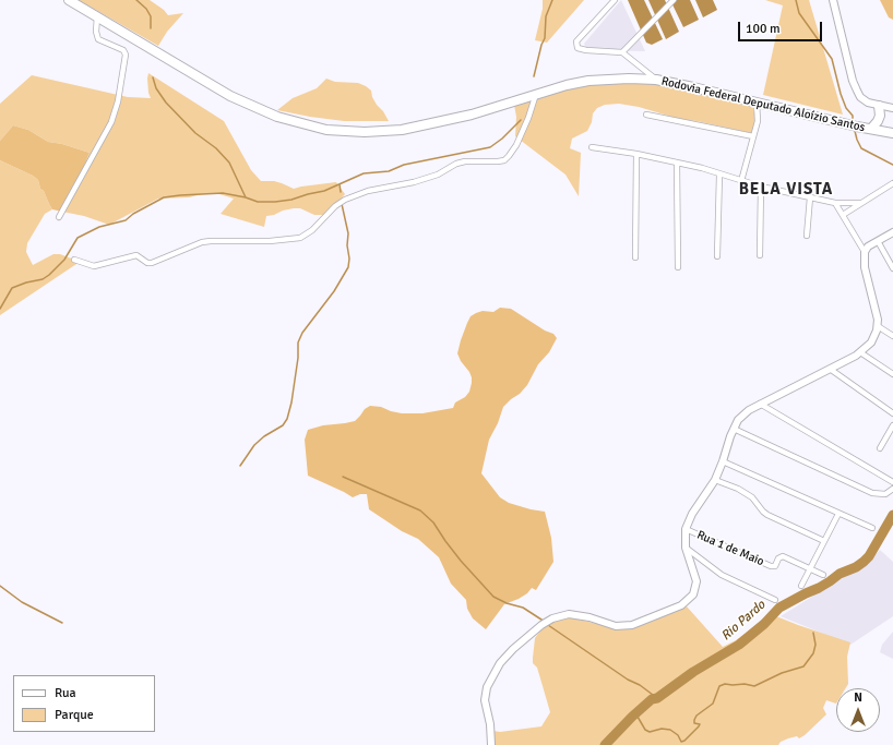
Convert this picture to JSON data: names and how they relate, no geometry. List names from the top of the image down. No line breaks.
{"streets":{"highway":["Rodovia Federal Deputado Aloízio Santos"],"street":["Rua 1 de Maio"]},"districts":["BELA VISTA"],"water":["Rio Pardo"],"legend":["Rua","Parque"],"scale_bar":"100 m","north":"top"}
